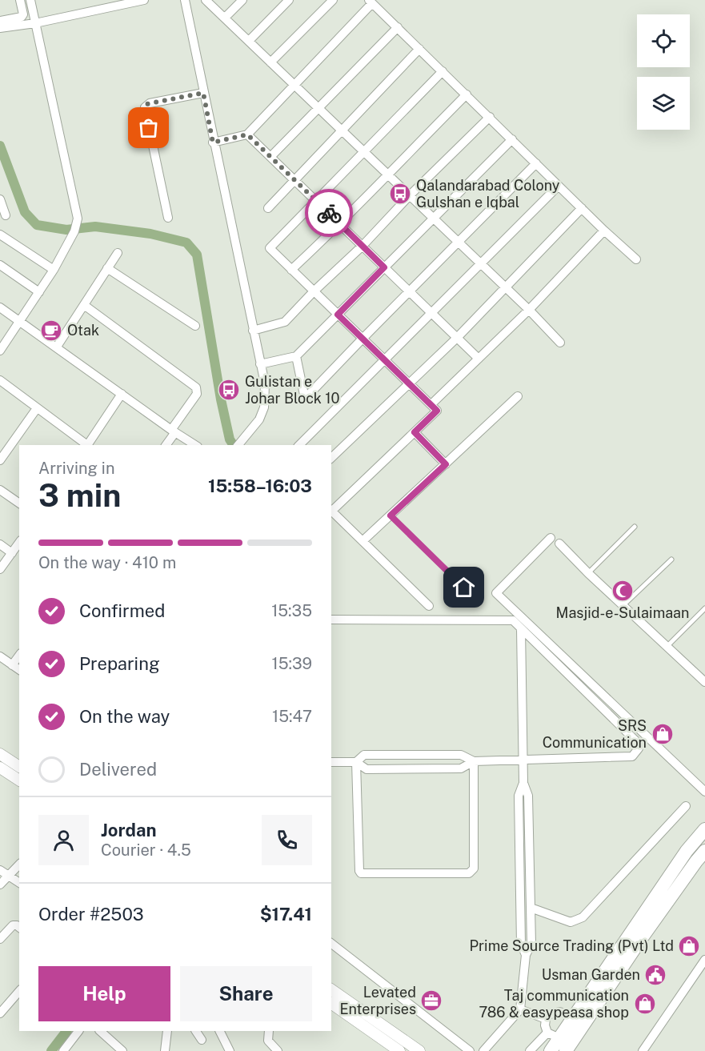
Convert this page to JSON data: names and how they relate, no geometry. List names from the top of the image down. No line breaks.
{"places":{"bus stop":["Qalandarabad Colony Gulshan e Iqbal","Gulistan e Johar Block 10"],"cafe":["Otak"],"mosque":["Masjid-e-Sulaimaan"],"shop":["SRS Communication","Prime Source Trading (Pvt) Ltd","Taj communication 786 & easypeasa shop"],"public building":["Usman Garden"],"office":["Levated Enterprises"]},"page":{"heading":["3 min","Arriving in","15:58–16:03"],"panel":["Jordan","Courier · 4.5","Order #2503","$17.41"],"bar":"On the way · 410 m","list":[["Confirmed","15:35"],["Preparing","15:39"],["On the way","15:47"],"Delivered"],"buttons":["Help","Share"]}}
